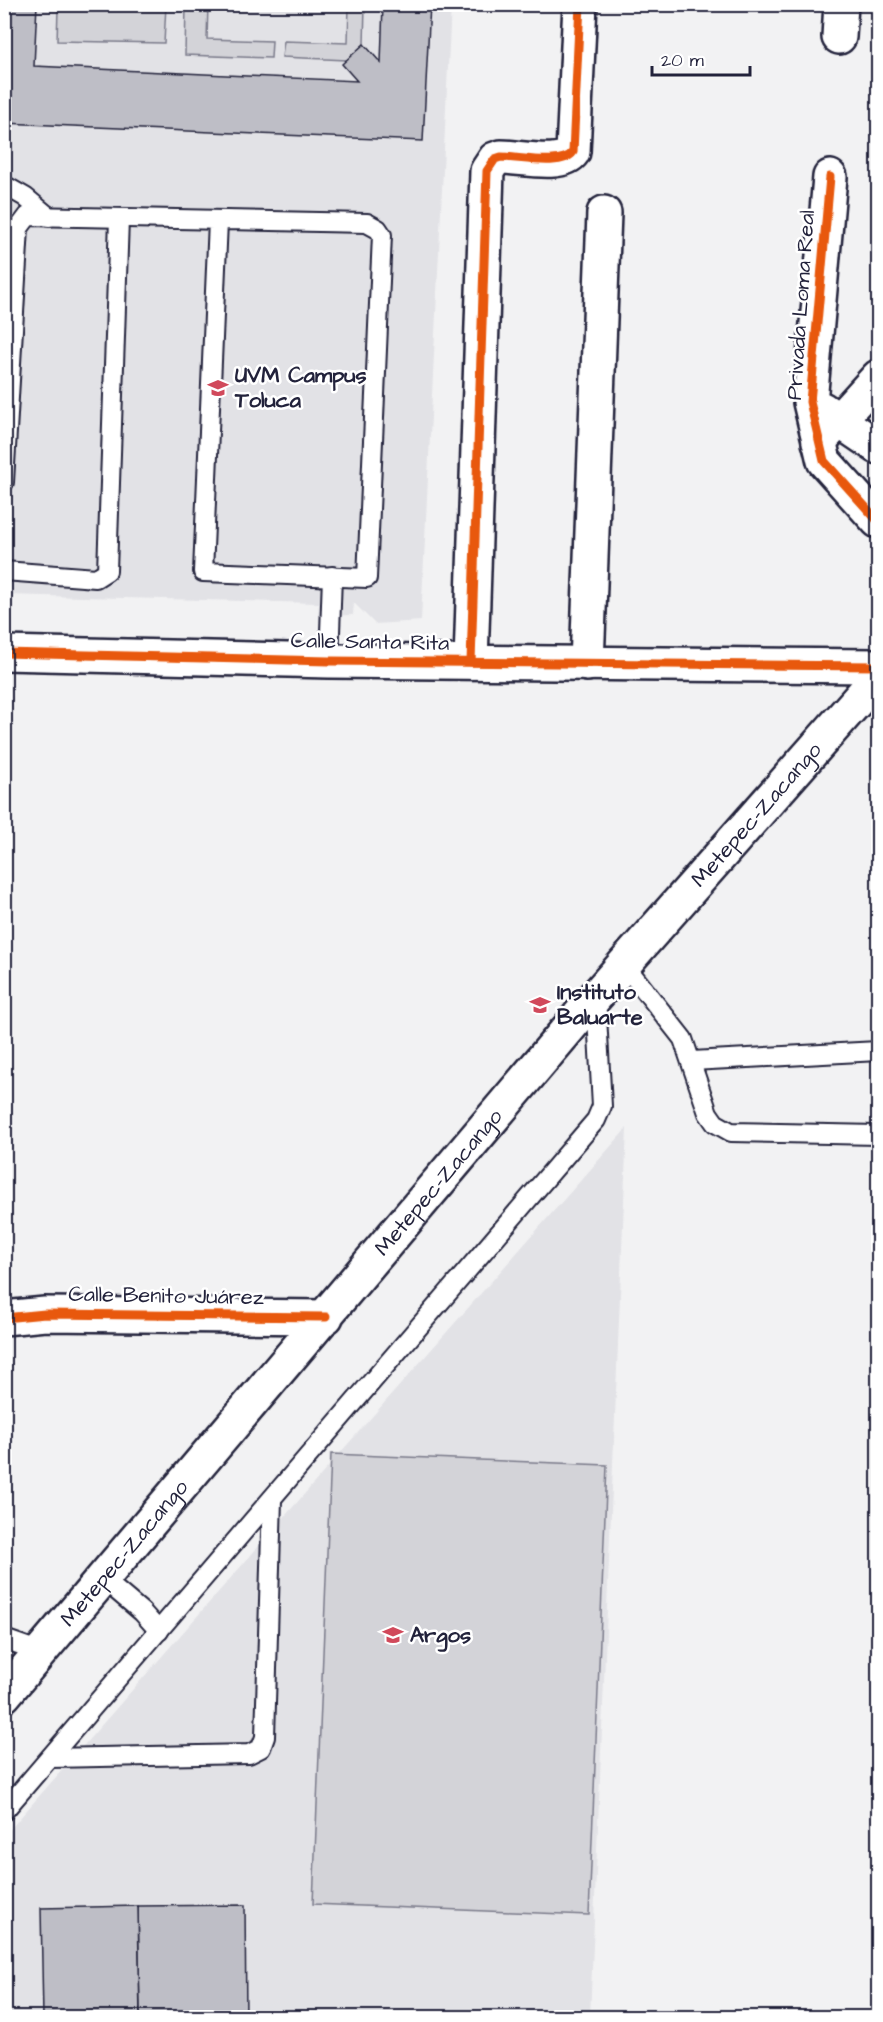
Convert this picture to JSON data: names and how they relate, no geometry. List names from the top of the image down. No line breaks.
{"streets":{"street":["Privada Loma Real","Calle Santa Rita","Metepec-Zacango","Calle Benito Juárez"]},"crossings":[["Metepec-Zacango","Calle Benito Juárez"]],"places":{"school or university":["UVM Campus Toluca","Instituto Baluarte","Argos"]},"scale_bar":"20 m"}
